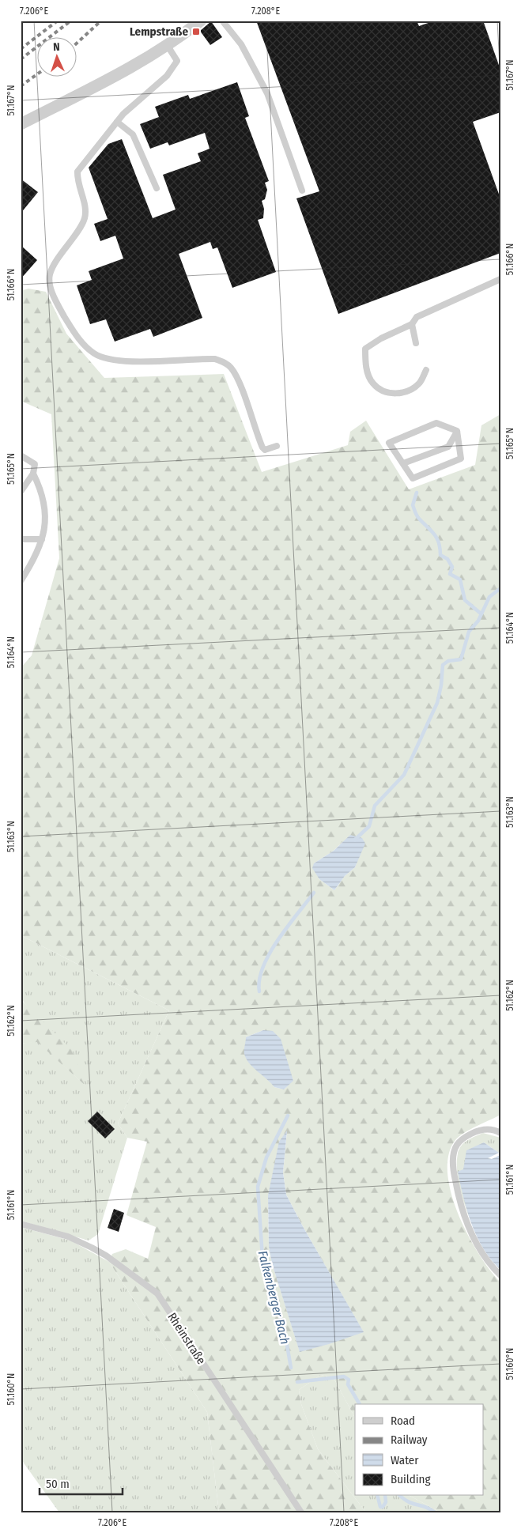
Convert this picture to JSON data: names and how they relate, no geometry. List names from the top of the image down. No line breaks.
{"streets":{"lane":["Rheinstraße"]},"water":["Falkenberger Bach"],"places":{"transit":["Lempstraße"]},"legend":["Road","Railway","Water","Building"],"scale_bar":"50 m","north":"top","coordinates":["7.206°E","7.208°E","51.167°N","51.166°N","51.165°N","51.164°N","51.163°N","51.162°N","51.161°N","51.160°N"]}
